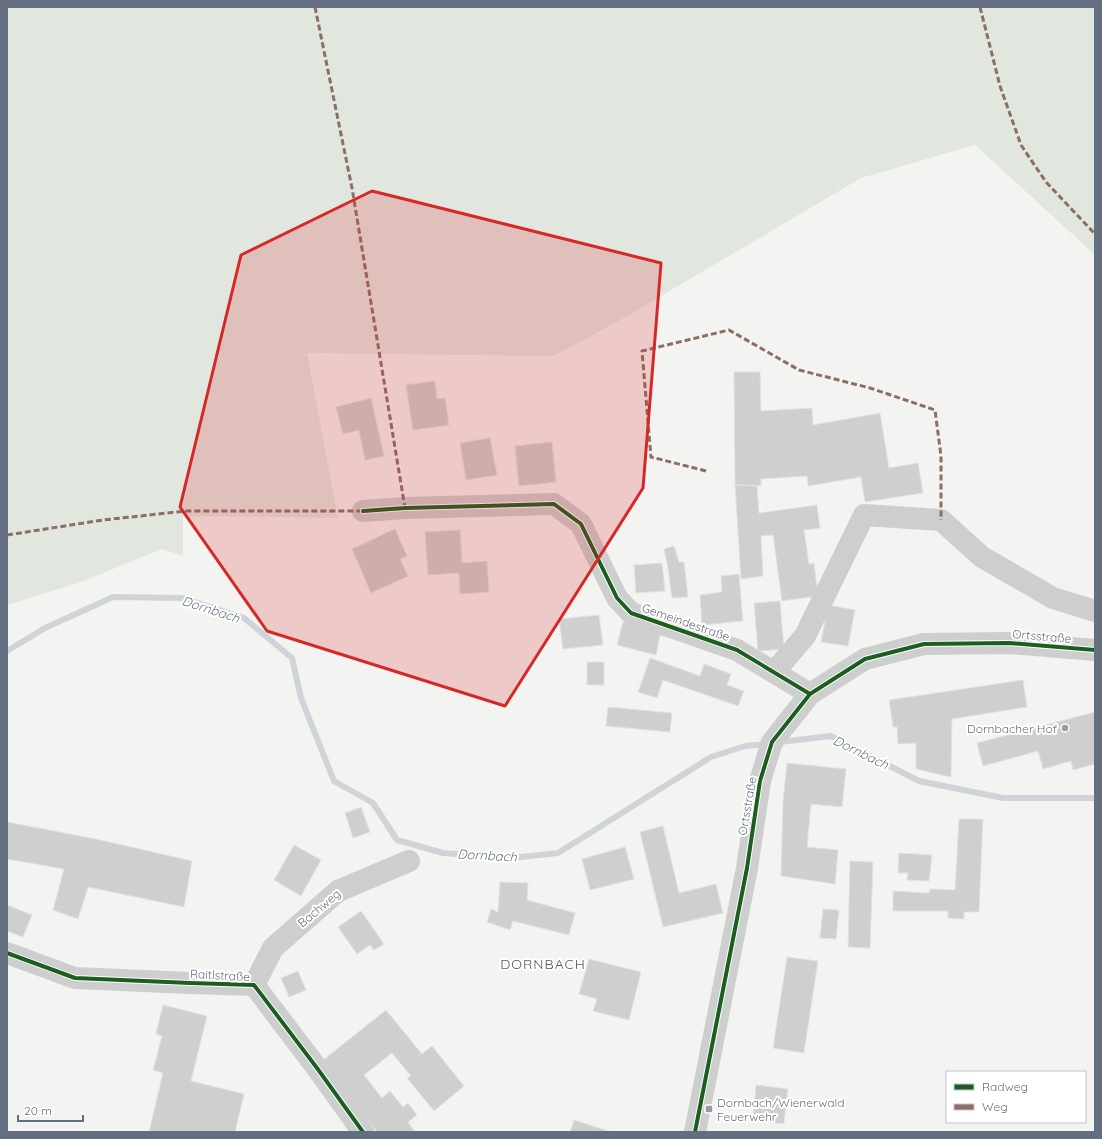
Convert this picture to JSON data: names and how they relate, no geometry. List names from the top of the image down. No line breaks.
{"streets":{"street":["Gemeindestraße","Ortsstraße","Bachweg","Raitlstraße"]},"crossings":[["Gemeindestraße","Ortsstraße"],["Bachweg","Raitlstraße"]],"districts":["DORNBACH"],"water":["Dornbach"],"places":{"other":["Dornbacher Hof"],"transit":["Dornbach/Wienerwald Feuerwehr"]},"legend":["Radweg","Weg"],"scale_bar":"20 m"}
